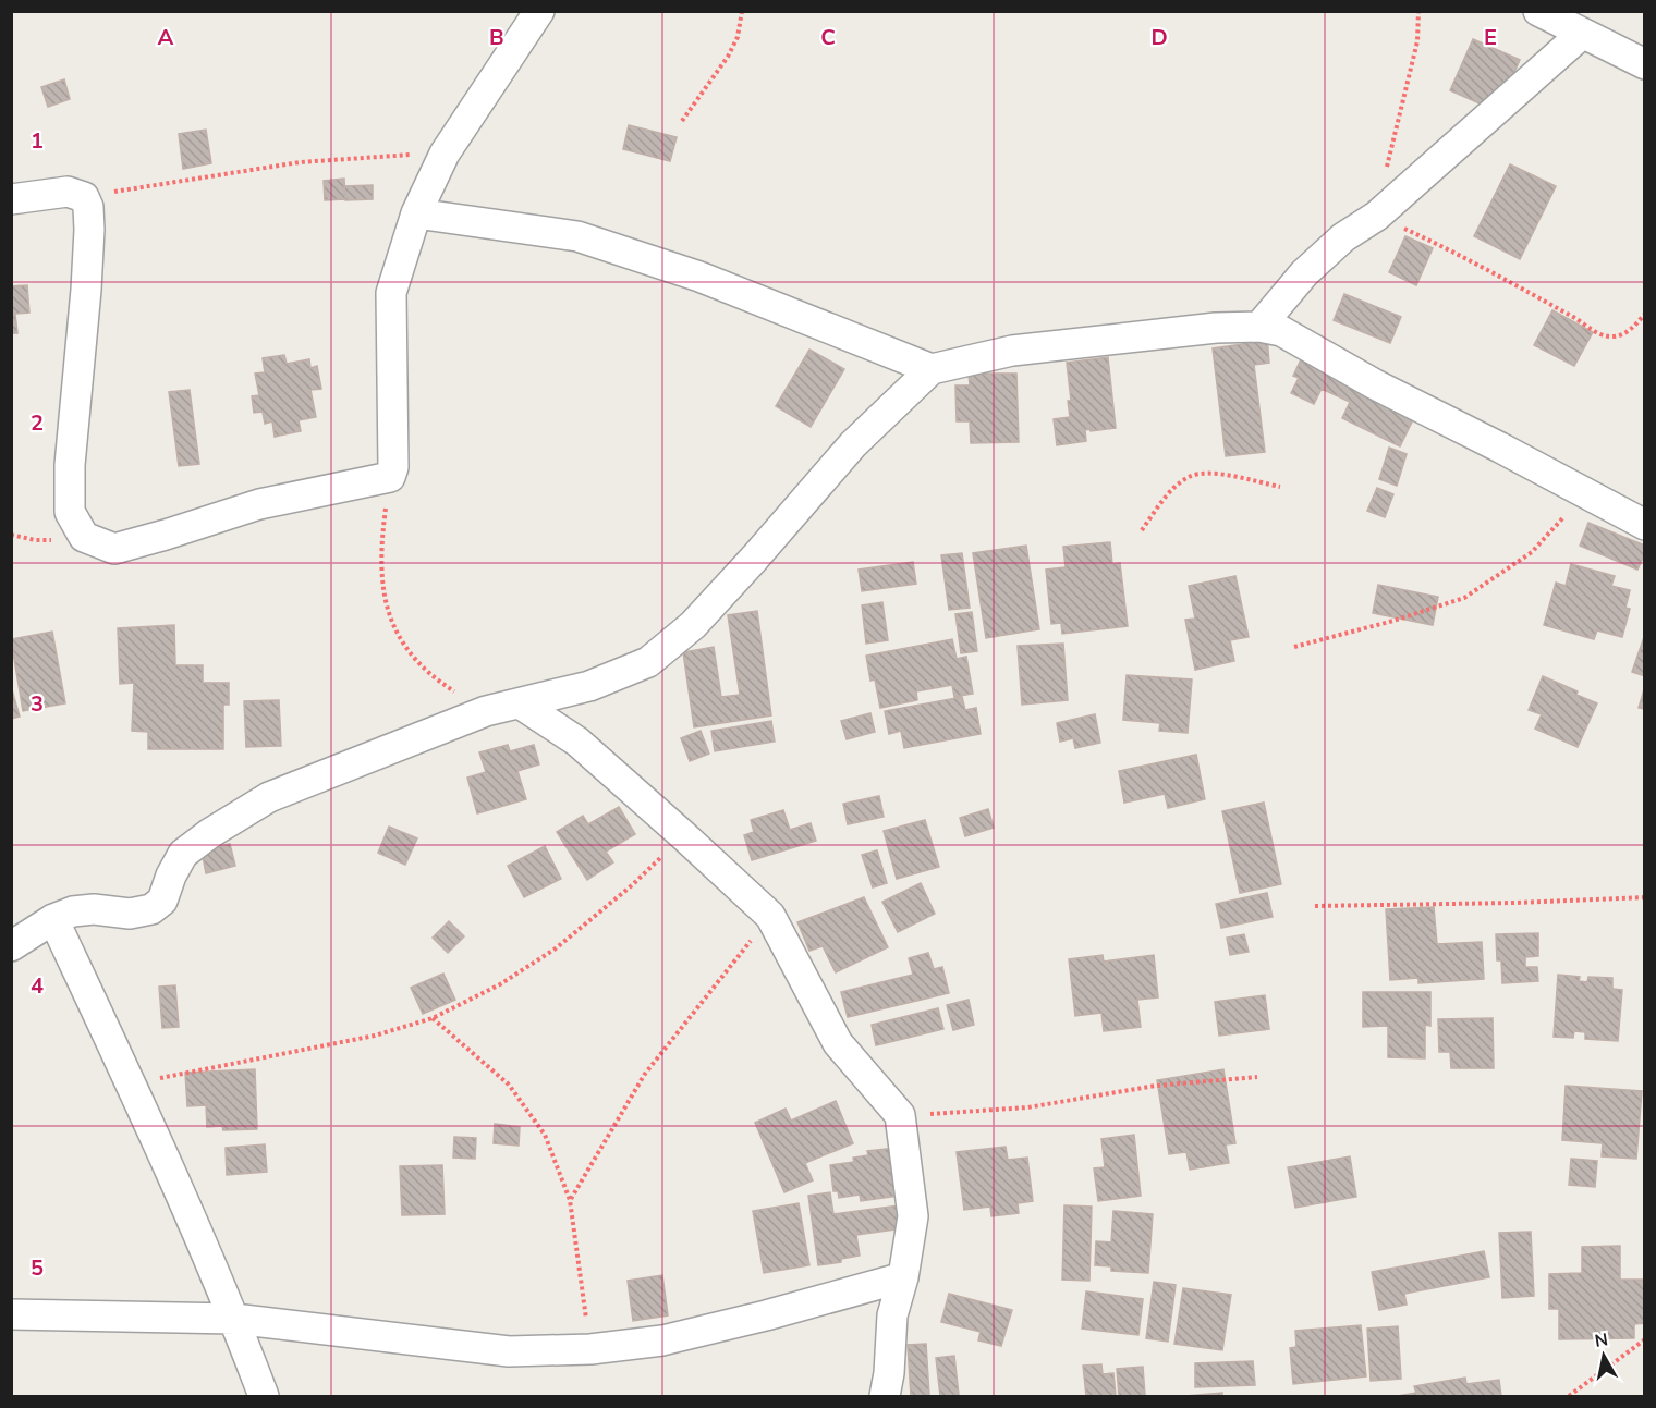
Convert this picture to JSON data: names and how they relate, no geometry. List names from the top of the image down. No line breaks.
{"north":"top","grid":{"columns":["A","B","C","D","E"],"rows":["1","2","3","4","5"]}}
